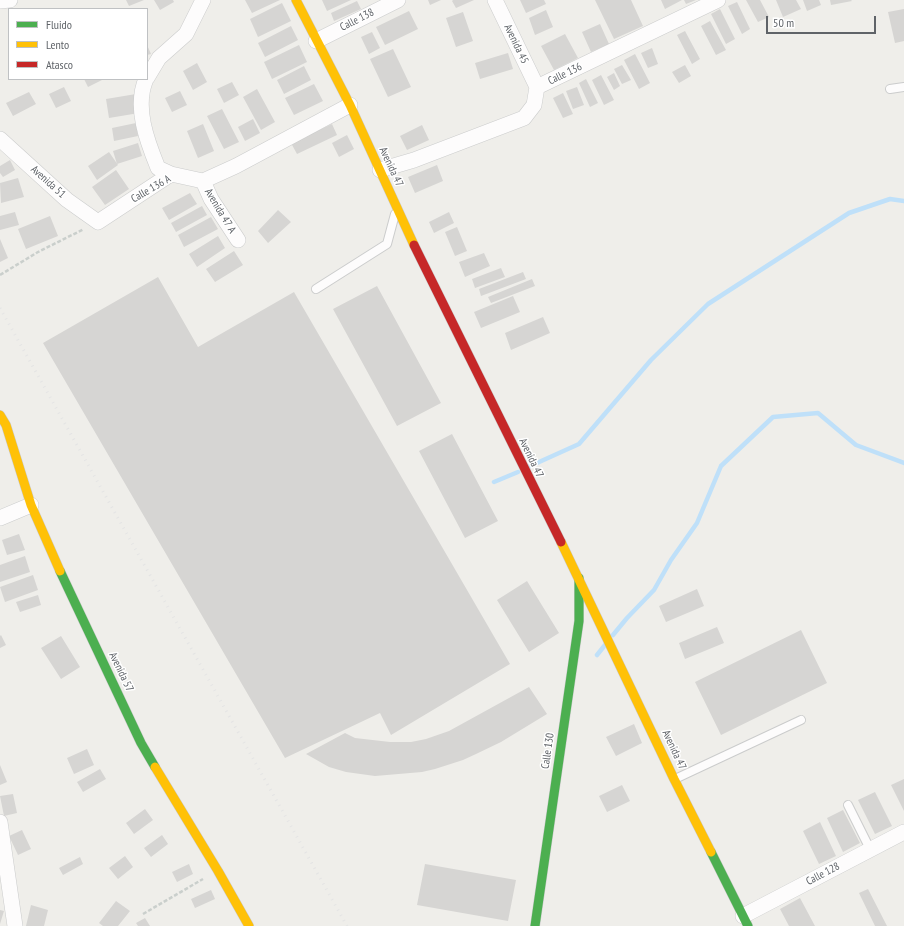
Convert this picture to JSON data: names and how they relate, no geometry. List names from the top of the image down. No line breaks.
{"streets":{"main road":["Avenida 47","Avenida 57","Calle 130"],"street":["Calle 138","Avenida 45","Calle 136","Avenida 51","Calle 136 A","Avenida 47 A","Calle 128"]},"crossings":[["Calle 138","Avenida 47"],["Avenida 45","Calle 136"],["Calle 136","Avenida 47"],["Avenida 47","Calle 130"],["Avenida 47","Calle 128"],["Avenida 51","Calle 136 A"],["Calle 136 A","Avenida 47 A"]],"legend":["Fluido","Lento","Atasco"],"scale_bar":"50 m"}
